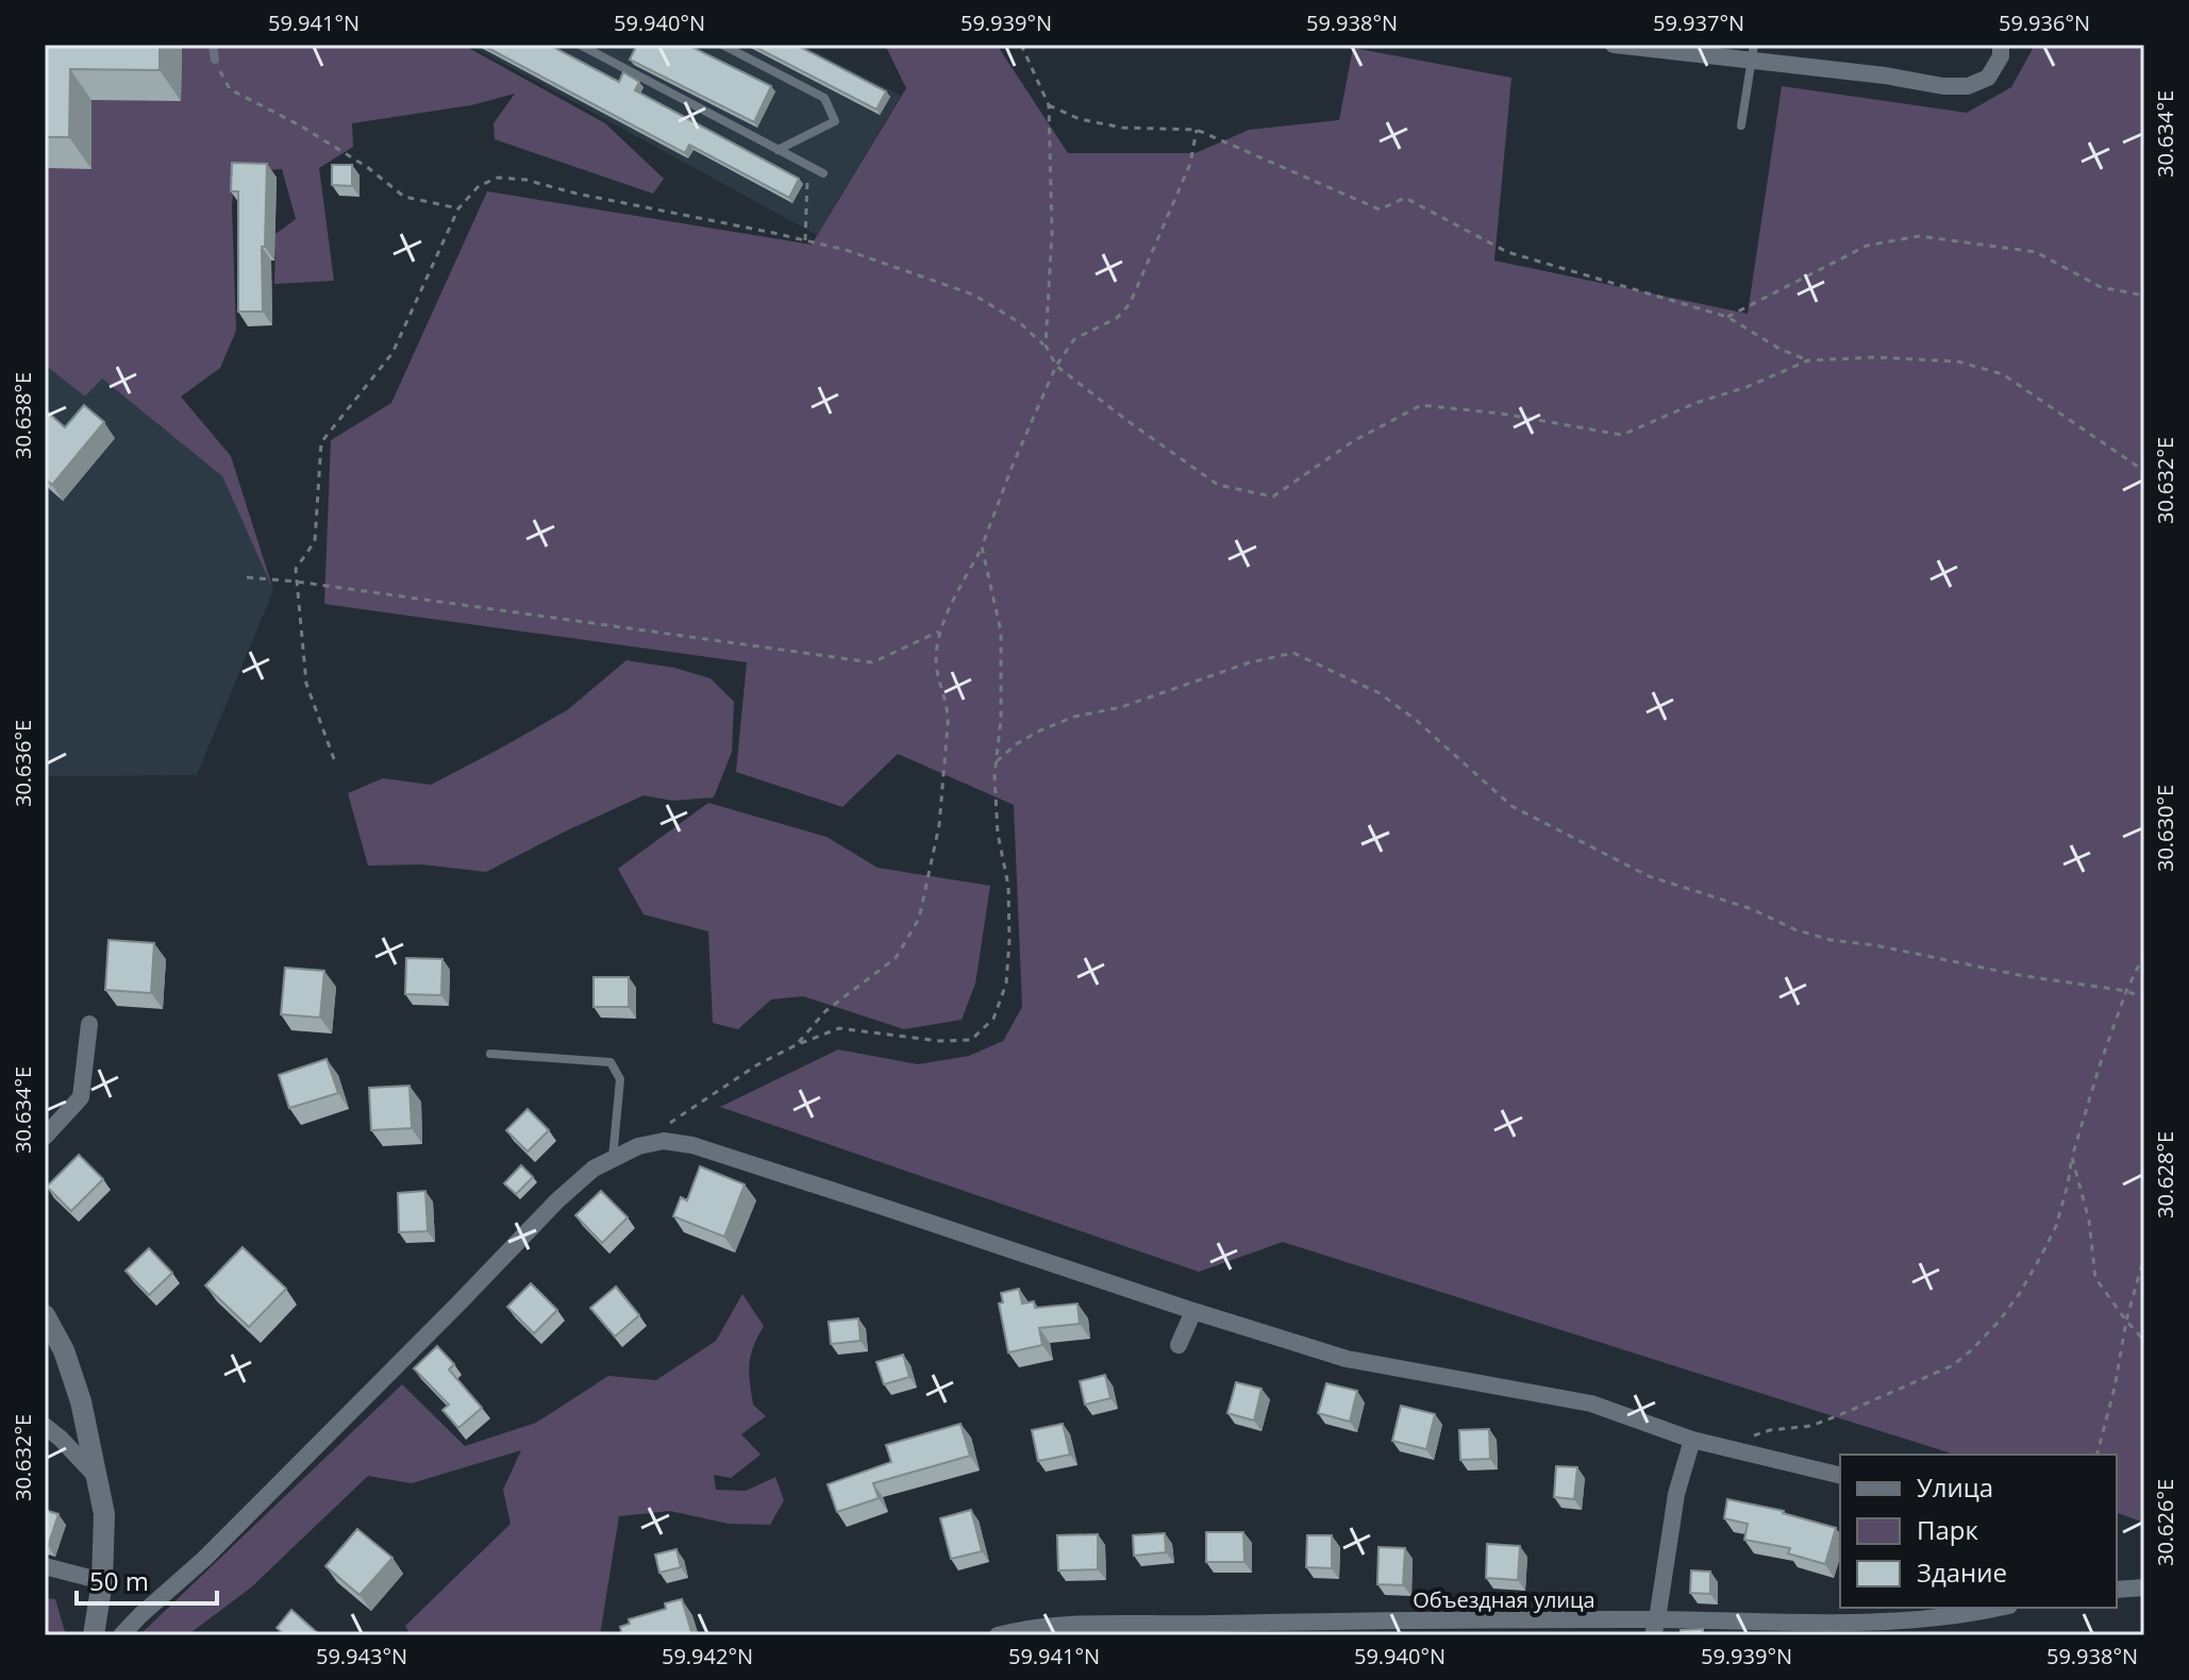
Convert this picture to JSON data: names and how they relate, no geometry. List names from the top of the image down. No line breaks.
{"streets":{"street":["Объездная улица"]},"legend":["Улица","Парк","Здание"],"scale_bar":"50 m","coordinates":["59.941°N","59.940°N","59.939°N","59.938°N","59.937°N","59.936°N","30.634°E","30.638°E","30.632°E","30.636°E","30.630°E","30.628°E","30.626°E","59.943°N","59.942°N"]}
